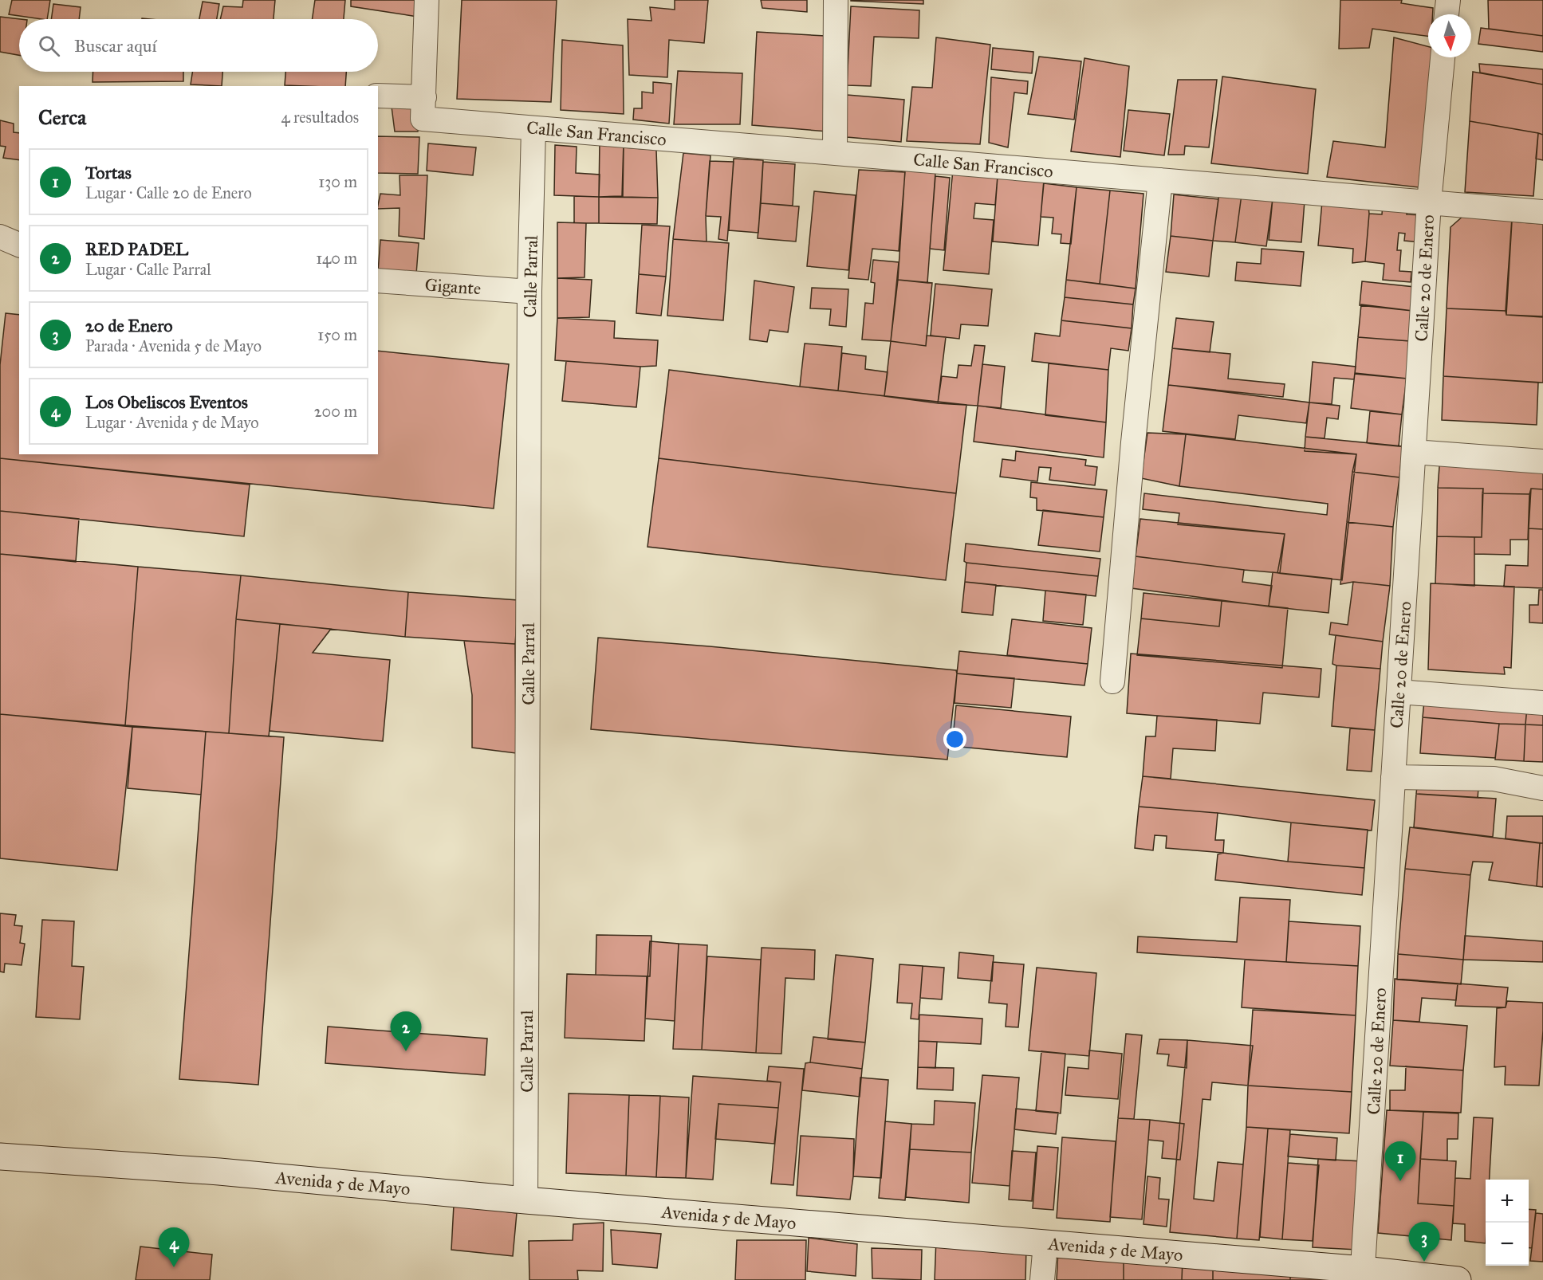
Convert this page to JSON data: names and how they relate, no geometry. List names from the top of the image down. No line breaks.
{"streets":{"main road":["Avenida 5 de Mayo"],"street":["Calle San Francisco","Calle Parral","Calle 20 de Enero","Gigante"]},"crossings":[["Calle San Francisco","Calle Parral"],["Calle San Francisco","Calle 20 de Enero"],["Calle Parral","Gigante"],["Calle Parral","Avenida 5 de Mayo"],["Calle 20 de Enero","Avenida 5 de Mayo"]],"north":"bottom","page":{"search":"Buscar aquí","heading":["Cerca","4 resultados"],"list":[{"mark":"1","name":"Tortas","note":"Lugar · Calle 20 de Enero","value":"130 m"},{"mark":"2","name":"RED PADEL","note":"Lugar · Calle Parral","value":"140 m"},{"mark":"3","name":"20 de Enero","note":"Parada · Avenida 5 de Mayo","value":"150 m"},{"mark":"4","name":"Los Obeliscos Eventos","note":"Lugar · Avenida 5 de Mayo","value":"200 m"}],"pins":["2","1","3","4"],"map_buttons":["+","−"]}}
